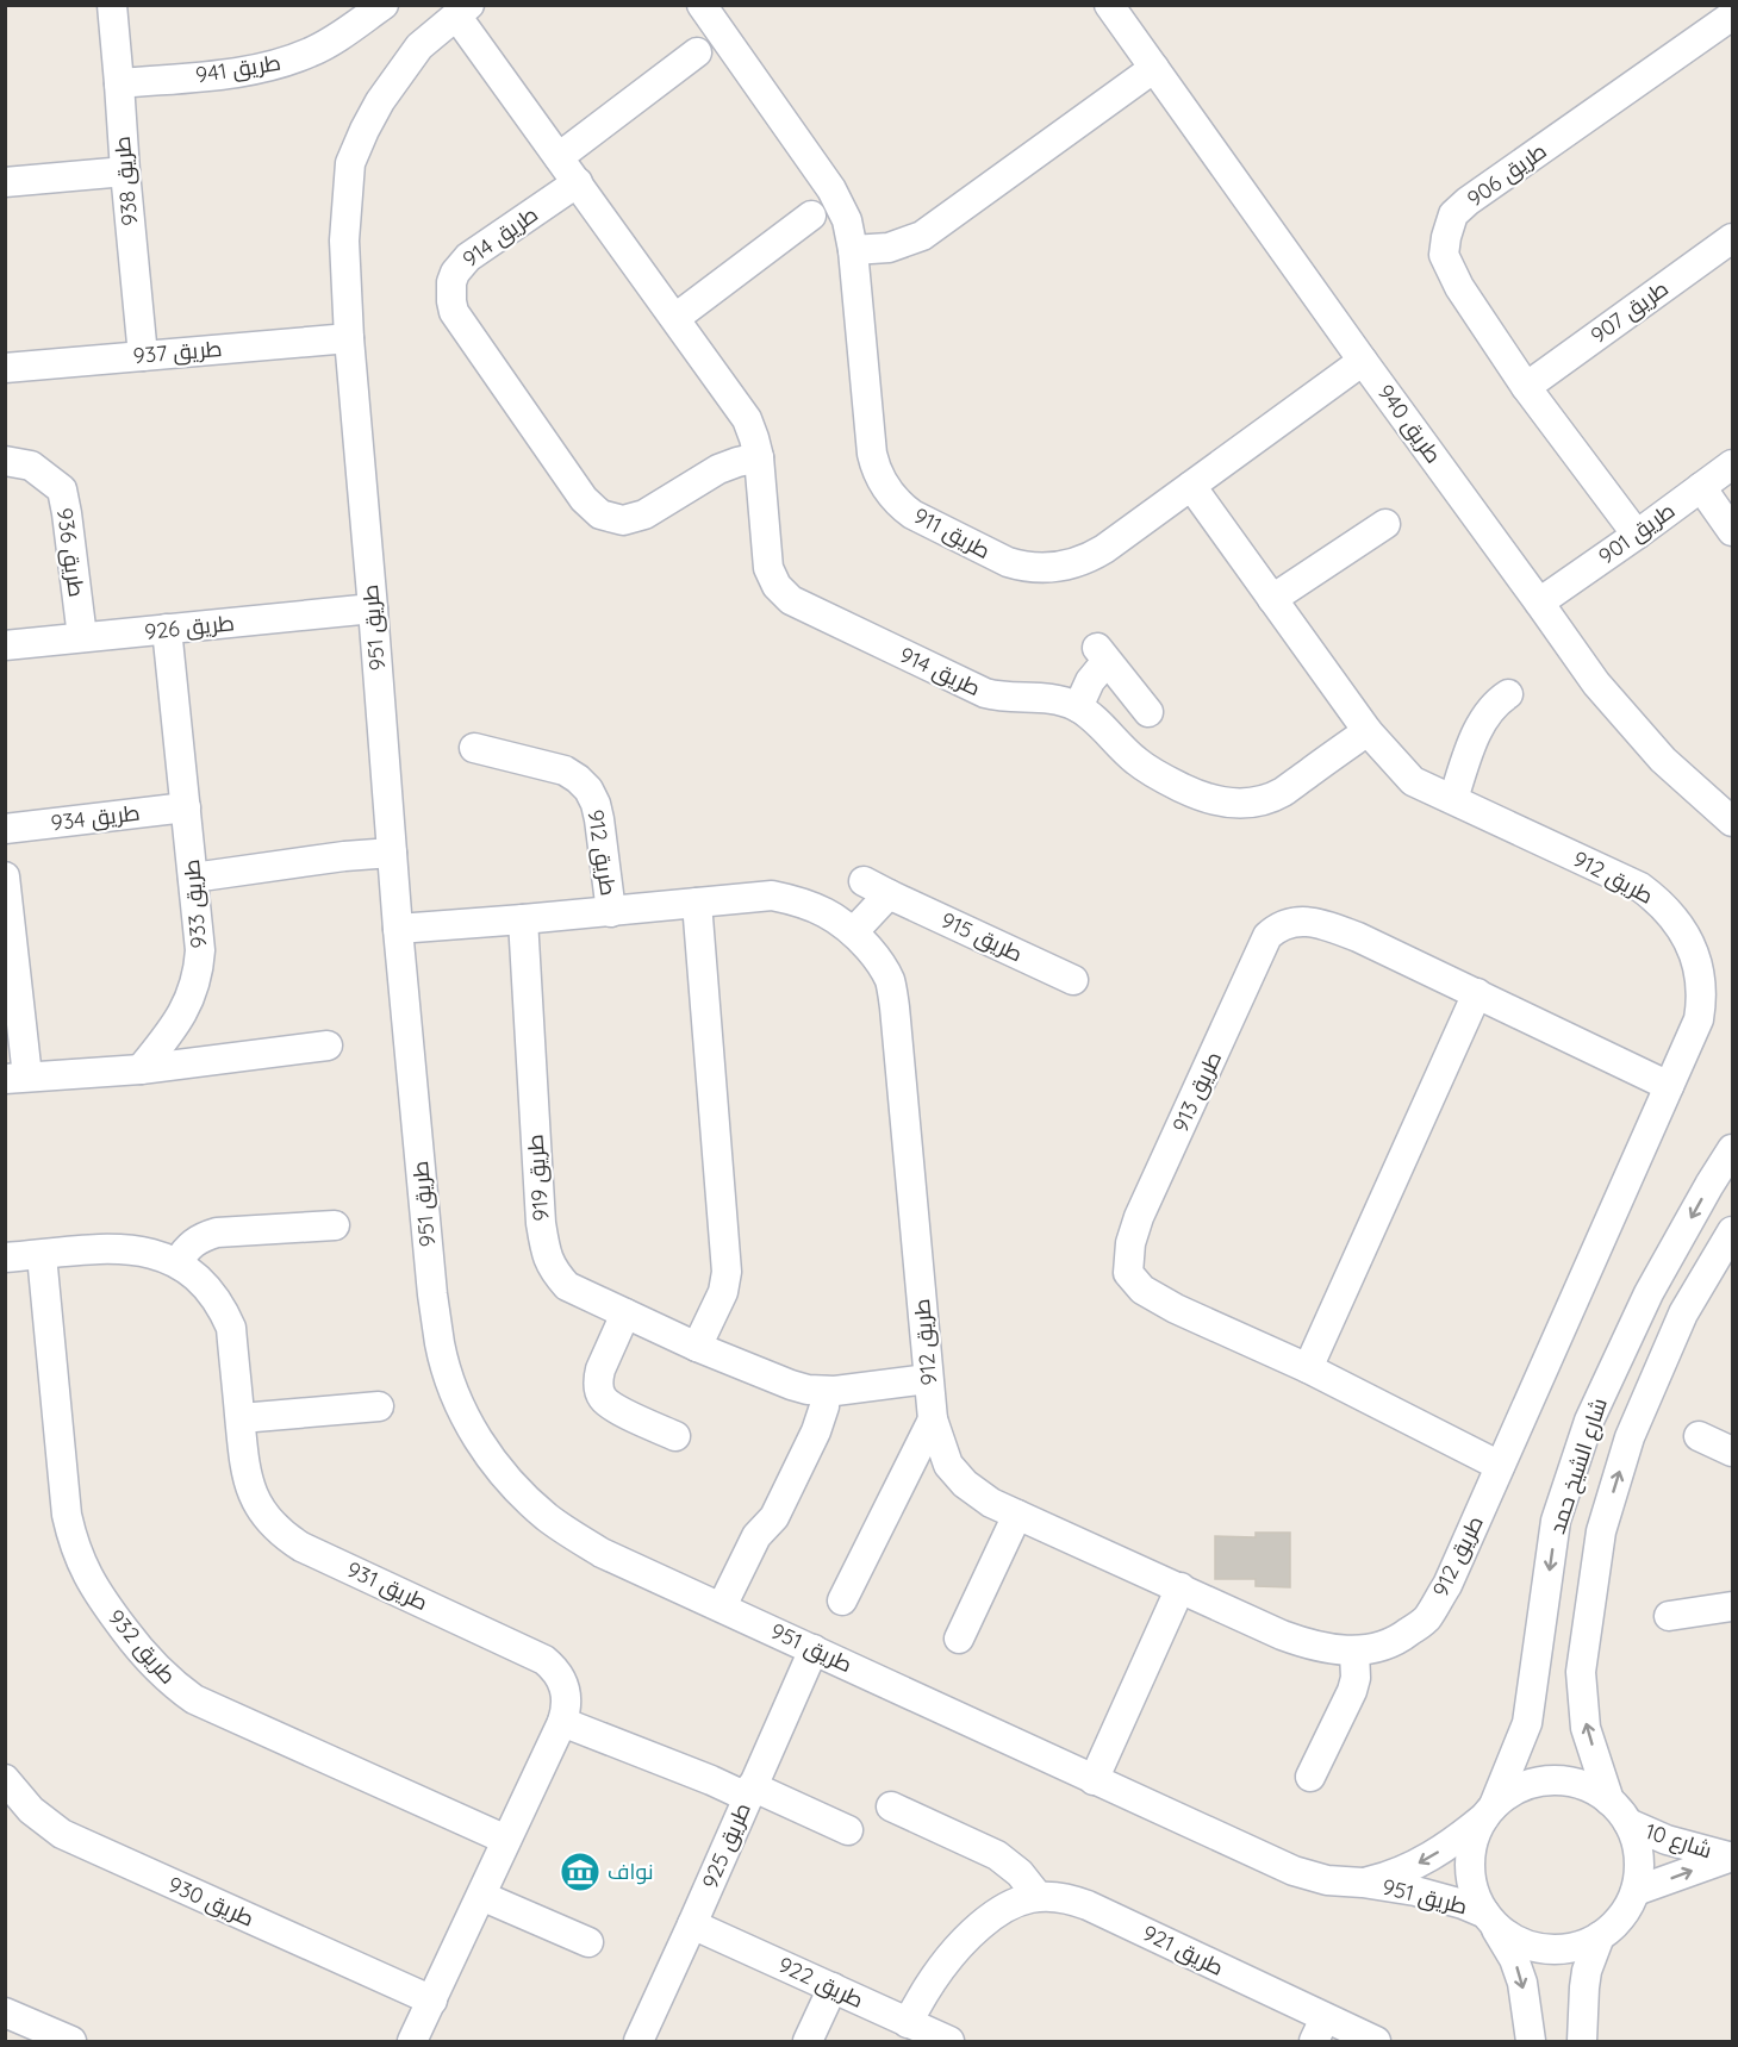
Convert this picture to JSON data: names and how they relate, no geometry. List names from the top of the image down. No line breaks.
{"streets":{"street":["طريق 941","طريق 906","طريق 938","طريق 914","طريق 907","طريق 937","طريق 940","طريق 911","طريق 901","طريق 936","طريق 926","طريق 951","طريق 934","طريق 912","طريق 933","طريق 915","طريق 913","طريق 919","شارع الشيخ حمد","طريق 931","طريق 932","شارع 10","طريق 925","طريق 930","طريق 921","طريق 922"]},"crossings":[["طريق 941","طريق 938"],["طريق 906","طريق 907"],["طريق 906","طريق 901"],["طريق 938","طريق 937"],["طريق 914","طريق 951"],["طريق 914","طريق 912"],["طريق 937","طريق 951"],["طريق 940","طريق 911"],["طريق 940","طريق 901"],["طريق 911","طريق 912"],["طريق 936","طريق 926"],["طريق 926","طريق 951"],["طريق 926","طريق 933"],["طريق 951","طريق 912"],["طريق 951","شارع الشيخ حمد"],["طريق 951","شارع 10"],["طريق 951","طريق 925"],["طريق 934","طريق 933"],["طريق 912","طريق 915"],["طريق 912","طريق 913"],["طريق 912","طريق 919"],["شارع الشيخ حمد","شارع 10"],["طريق 931","طريق 932"],["طريق 931","طريق 930"],["طريق 925","طريق 922"],["طريق 921","طريق 922"]],"one_way":["شارع 10"],"places":{"museum":["نواف"]}}
